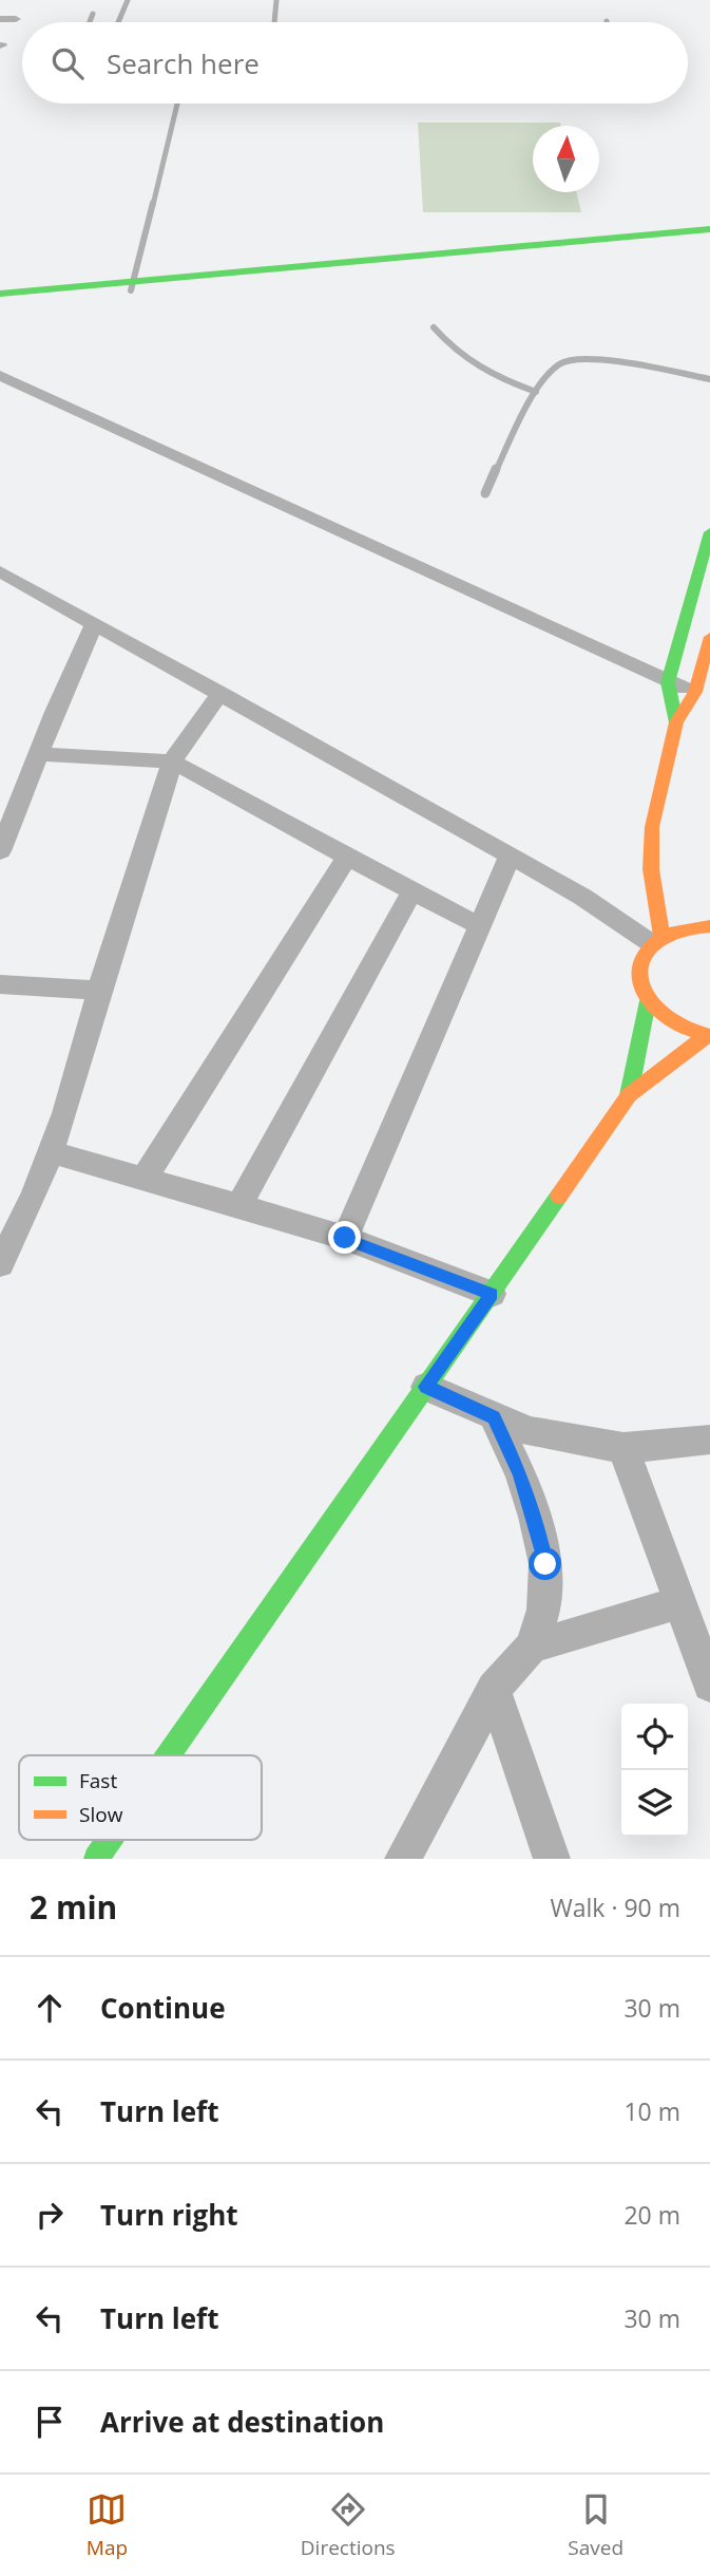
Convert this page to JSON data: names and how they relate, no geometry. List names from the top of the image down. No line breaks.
{"legend":["Fast","Slow"],"north":"top","page":{"search":"Search here","heading":["2 min","Walk · 90 m"],"list":[["Continue","30 m"],["Turn left","10 m"],["Turn right","20 m"],["Turn left","30 m"],"Arrive at destination"],"nav":["Map","Directions","Saved"]}}
